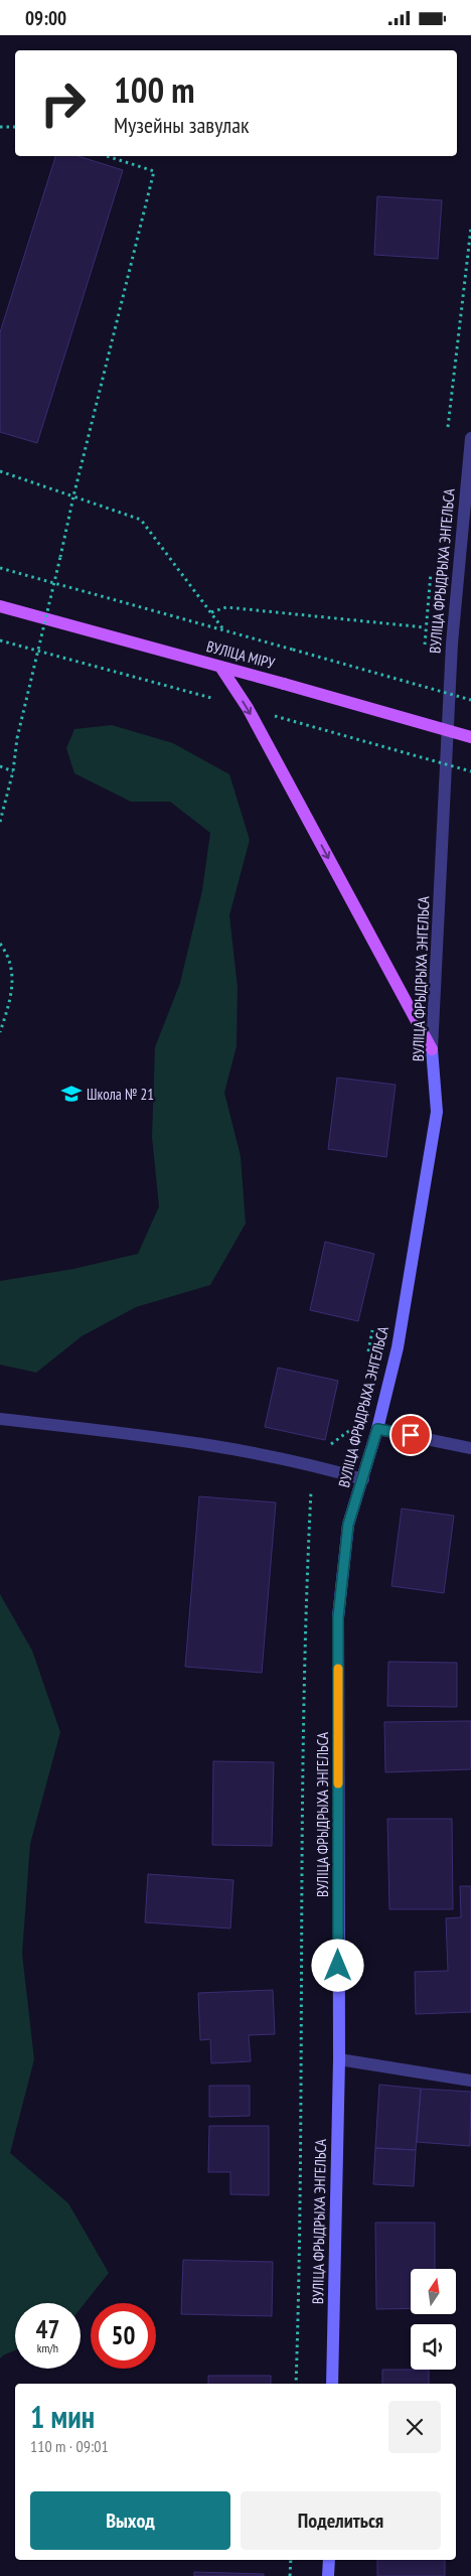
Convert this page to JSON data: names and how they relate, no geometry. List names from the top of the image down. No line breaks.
{"streets":{"main road":["ВУЛІЦА ФРЫДРЫХА ЭНГЕЛЬСА","ВУЛІЦА МІРУ"]},"places":{"school or university":["Школа № 21"]},"north":"top","page":{"status":"09:00","turn":["100 m","Музейны завулак"],"speed":"47 km/h","limit":"50","heading":["1 мин","110 m · 09:01"],"buttons":["Выход","Поделиться"]}}
